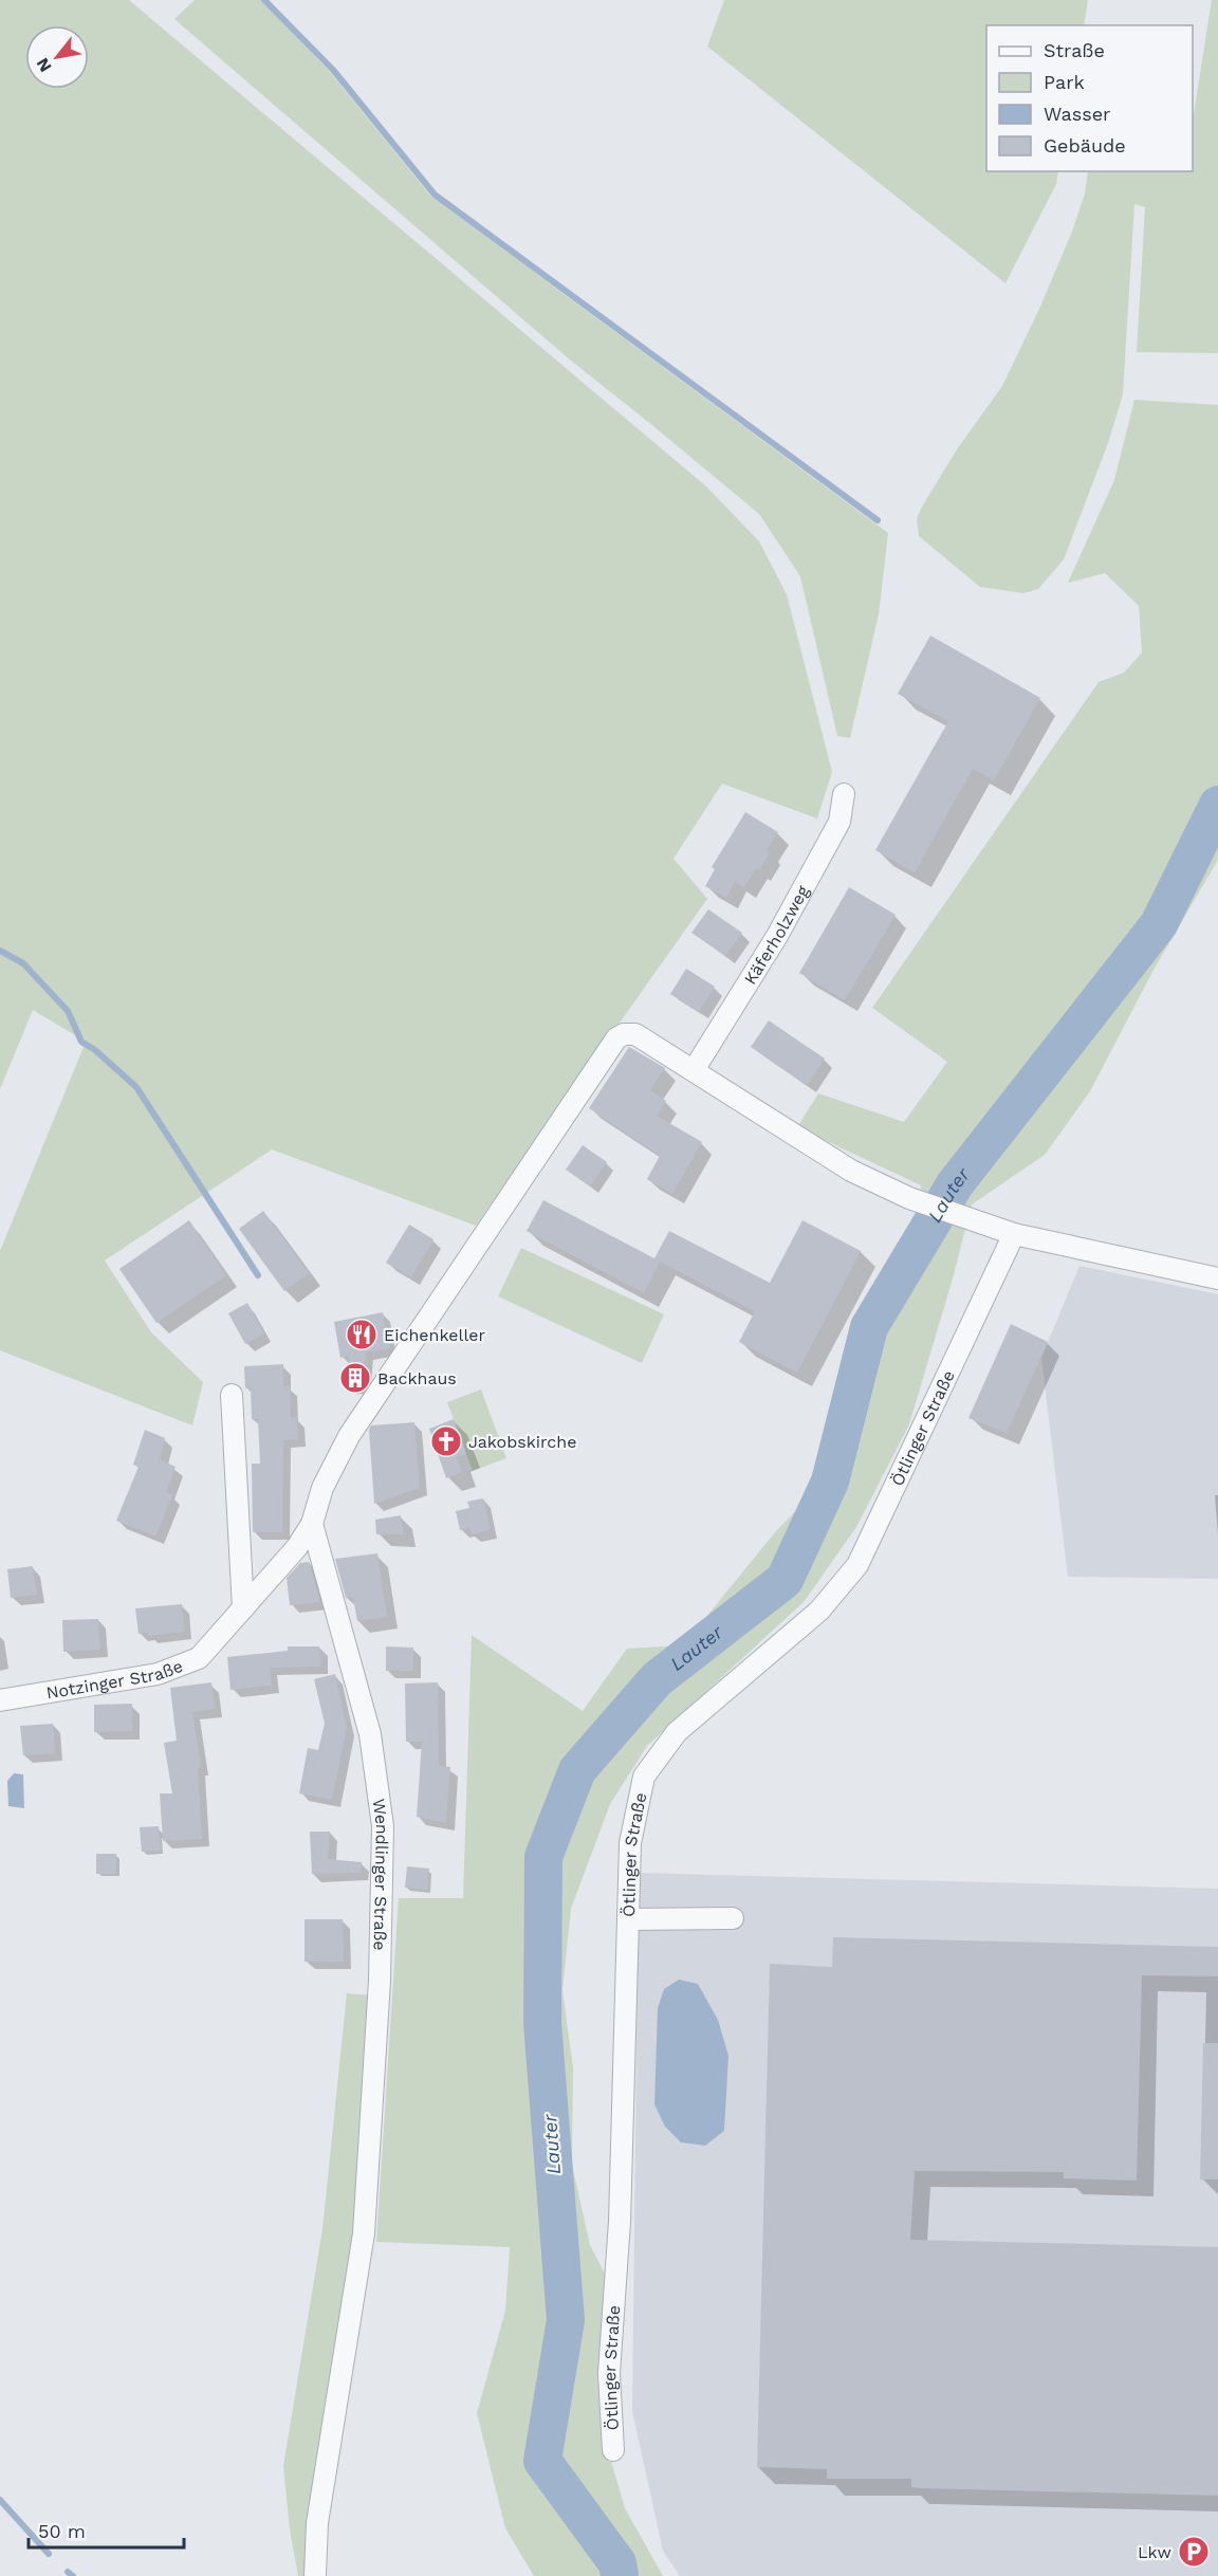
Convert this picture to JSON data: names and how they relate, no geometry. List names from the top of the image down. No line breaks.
{"streets":{"street":["Käferholzweg","Ötlinger Straße","Notzinger Straße","Wendlinger Straße"]},"crossings":[["Notzinger Straße","Wendlinger Straße"]],"water":["Lauter"],"places":{"restaurant":["Eichenkeller"],"building":["Backhaus"],"church":["Jakobskirche"],"parking":["Lkw"]},"legend":["Straße","Park","Wasser","Gebäude"],"scale_bar":"50 m","north":"bottom left"}
